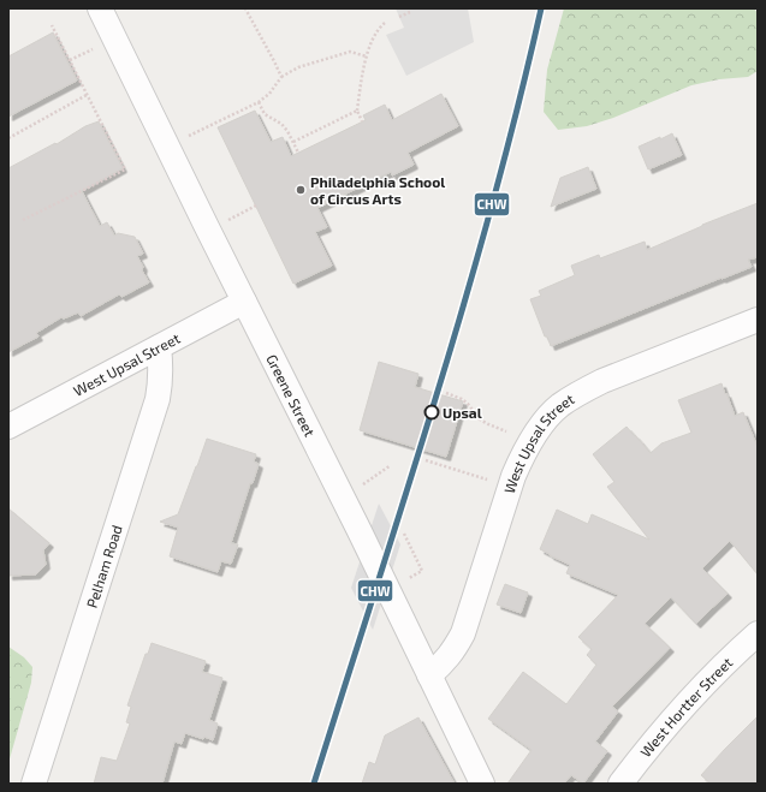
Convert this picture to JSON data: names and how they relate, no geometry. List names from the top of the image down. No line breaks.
{"streets":{"street":["West Upsal Street","Greene Street","Pelham Road","West Hortter Street"]},"crossings":[["West Upsal Street","Greene Street"],["West Upsal Street","Pelham Road"]],"places":["Philadelphia School of Circus Arts","Upsal"],"lines":["transit line CHW"]}
